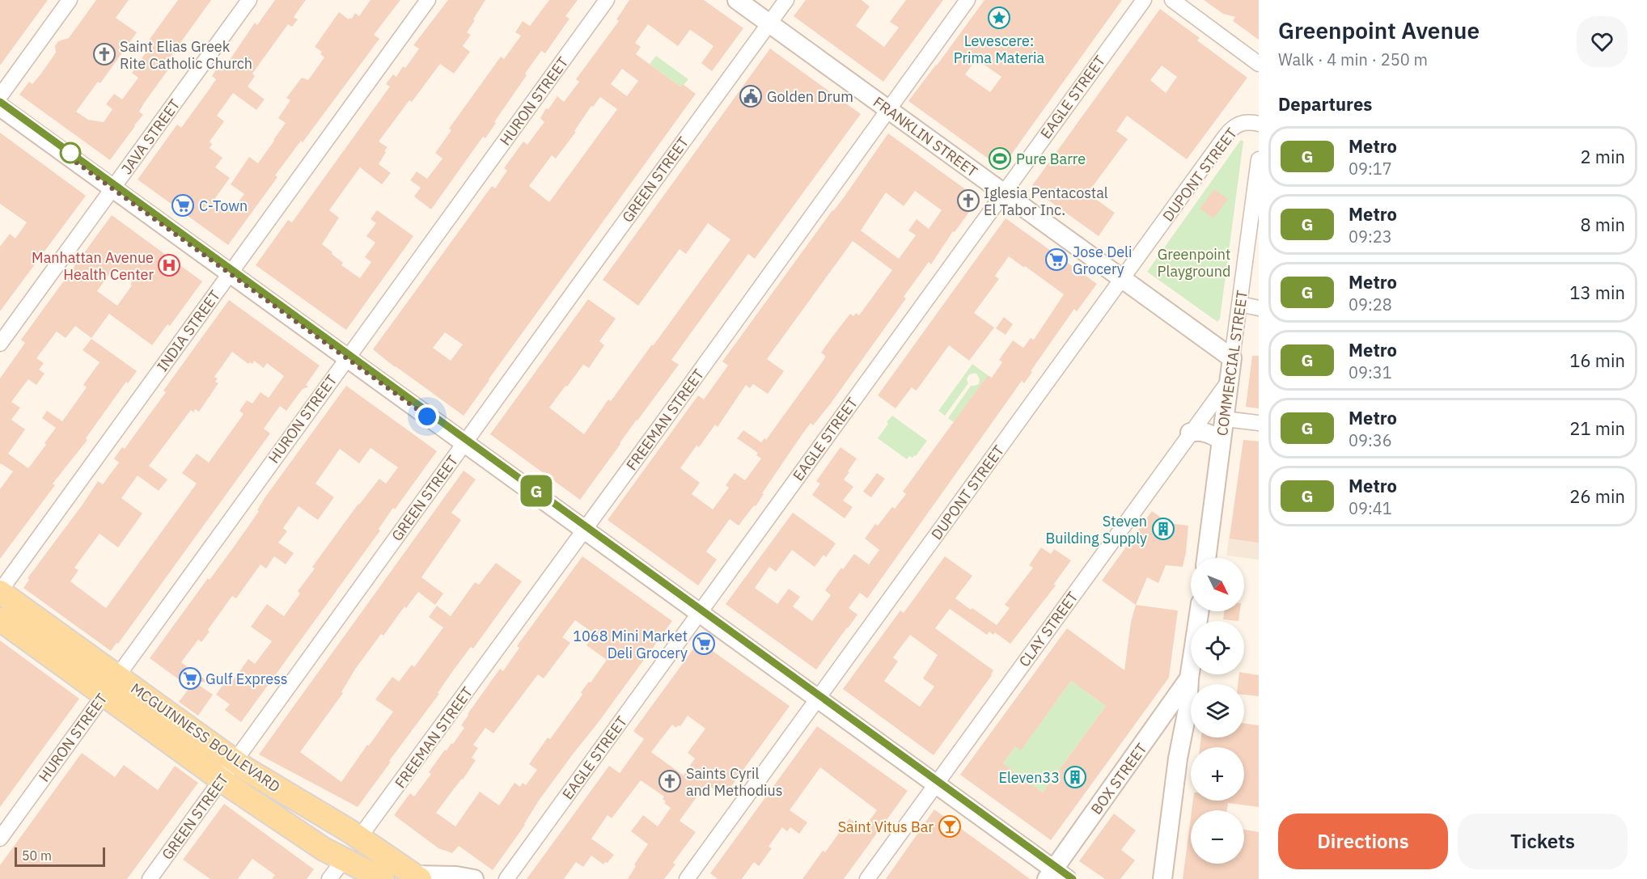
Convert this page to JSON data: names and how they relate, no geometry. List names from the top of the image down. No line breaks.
{"streets":{"main road":["MCGUINNESS BOULEVARD"],"street":["EAGLE STREET","HURON STREET","JAVA STREET","FRANKLIN STREET","DUPONT STREET","GREEN STREET","INDIA STREET","COMMERCIAL STREET","FREEMAN STREET","CLAY STREET","BOX STREET"]},"crossings":[["EAGLE STREET","FRANKLIN STREET"],["HURON STREET","MCGUINNESS BOULEVARD"],["FRANKLIN STREET","DUPONT STREET"],["FRANKLIN STREET","GREEN STREET"],["FRANKLIN STREET","COMMERCIAL STREET"],["FRANKLIN STREET","FREEMAN STREET"],["GREEN STREET","MCGUINNESS BOULEVARD"],["INDIA STREET","MCGUINNESS BOULEVARD"],["COMMERCIAL STREET","CLAY STREET"],["FREEMAN STREET","MCGUINNESS BOULEVARD"]],"parks":["Greenpoint Playground"],"places":{"place":["Levescere: Prima Materia"],"church":["Saint Elias Greek Rite Catholic Church","Iglesia Pentacostal El Tabor Inc.","Saints Cyril and Methodius"],"public building":["Golden Drum"],"sports":["Pure Barre"],"supermarket":["C-Town","Jose Deli Grocery","1068 Mini Market Deli Grocery","Gulf Express"],"hospital":["Manhattan Avenue Health Center"],"building":["Steven Building Supply","Eleven33"],"bar":["Saint Vitus Bar"]},"lines":["metro line G"],"scale_bar":"50 m","north":"bottom right","page":{"on_map":"G","heading":[["Greenpoint Avenue","Walk · 4 min · 250 m"],"Departures"],"list":[{"mark":"G","name":"Metro","note":"09:17","value":"2 min"},{"mark":"G","name":"Metro","note":"09:23","value":"8 min"},{"mark":"G","name":"Metro","note":"09:28","value":"13 min"},{"mark":"G","name":"Metro","note":"09:31","value":"16 min"},{"mark":"G","name":"Metro","note":"09:36","value":"21 min"},{"mark":"G","name":"Metro","note":"09:41","value":"26 min"}],"map_buttons":["+","−"],"buttons":["Directions","Tickets"],"scale":"50 m"}}
